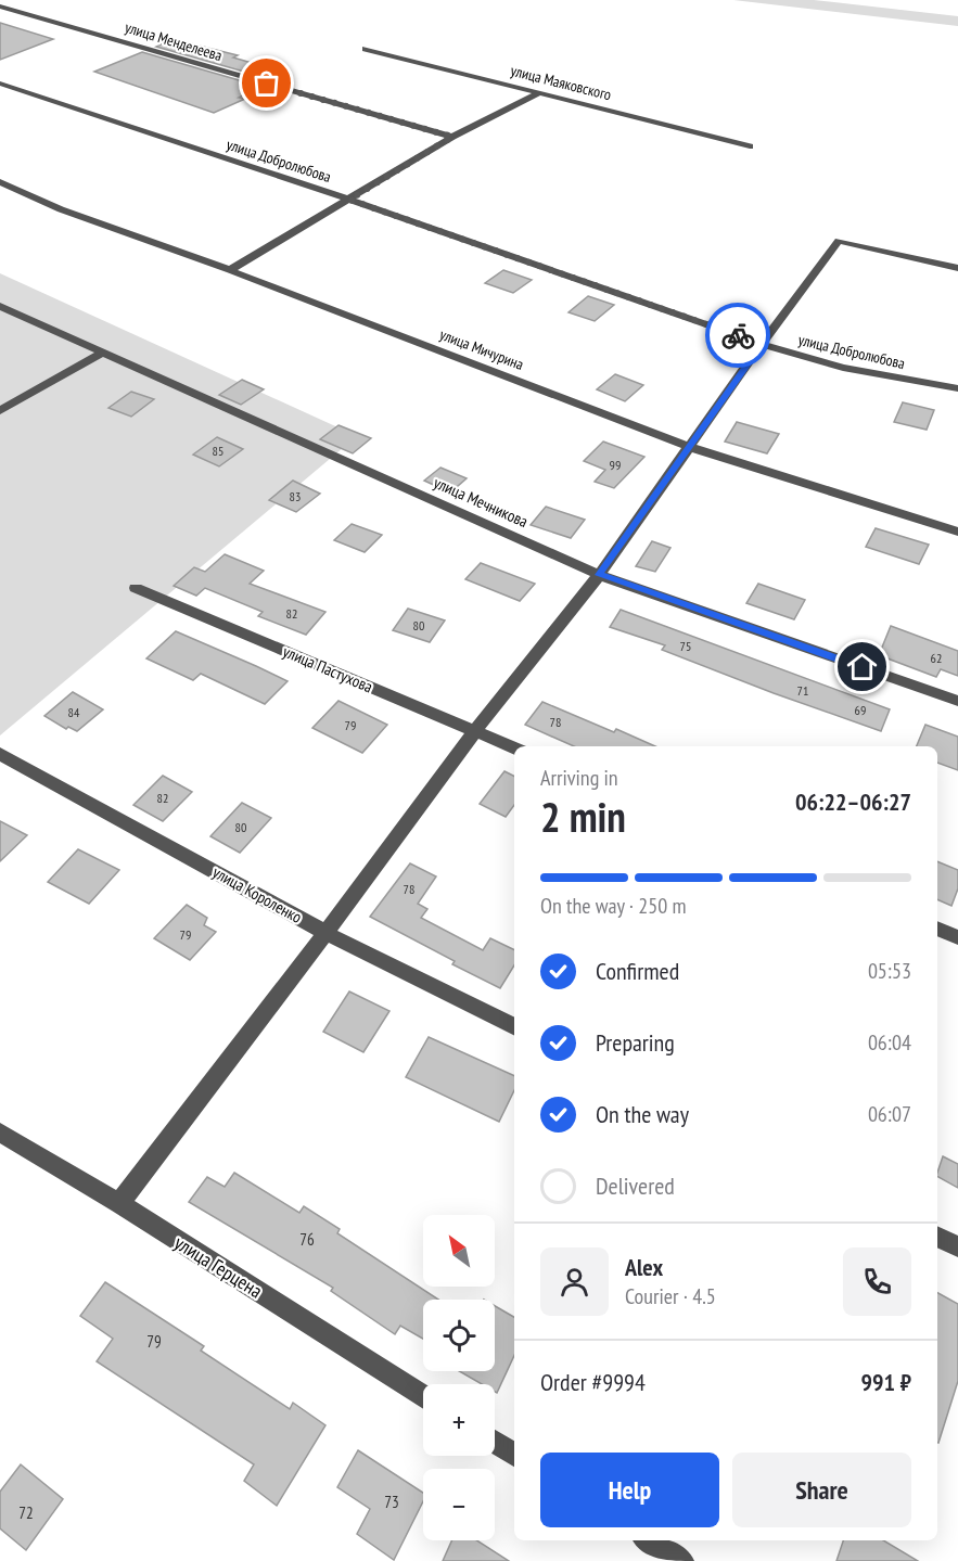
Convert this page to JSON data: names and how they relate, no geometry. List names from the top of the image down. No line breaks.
{"streets":{"street":["улица Менделеева","улица Маяковского","улица Добролюбова","улица Мичурина","улица Мечникова","улица Пастухова","улица Короленко","улица Герцена"]},"house_numbers":["85","99","83","82","80","75","62","71","69","84","78","79","82","80","78","79","76","79","73","72"],"north":"top left","page":{"heading":["2 min","Arriving in","06:22–06:27"],"panel":["Alex","Courier · 4.5","Order #9994","991 ₽"],"bar":"On the way · 250 m","list":[["Confirmed","05:53"],["Preparing","06:04"],["On the way","06:07"],"Delivered"],"map_buttons":["+","−"],"buttons":["Help","Share"]}}
